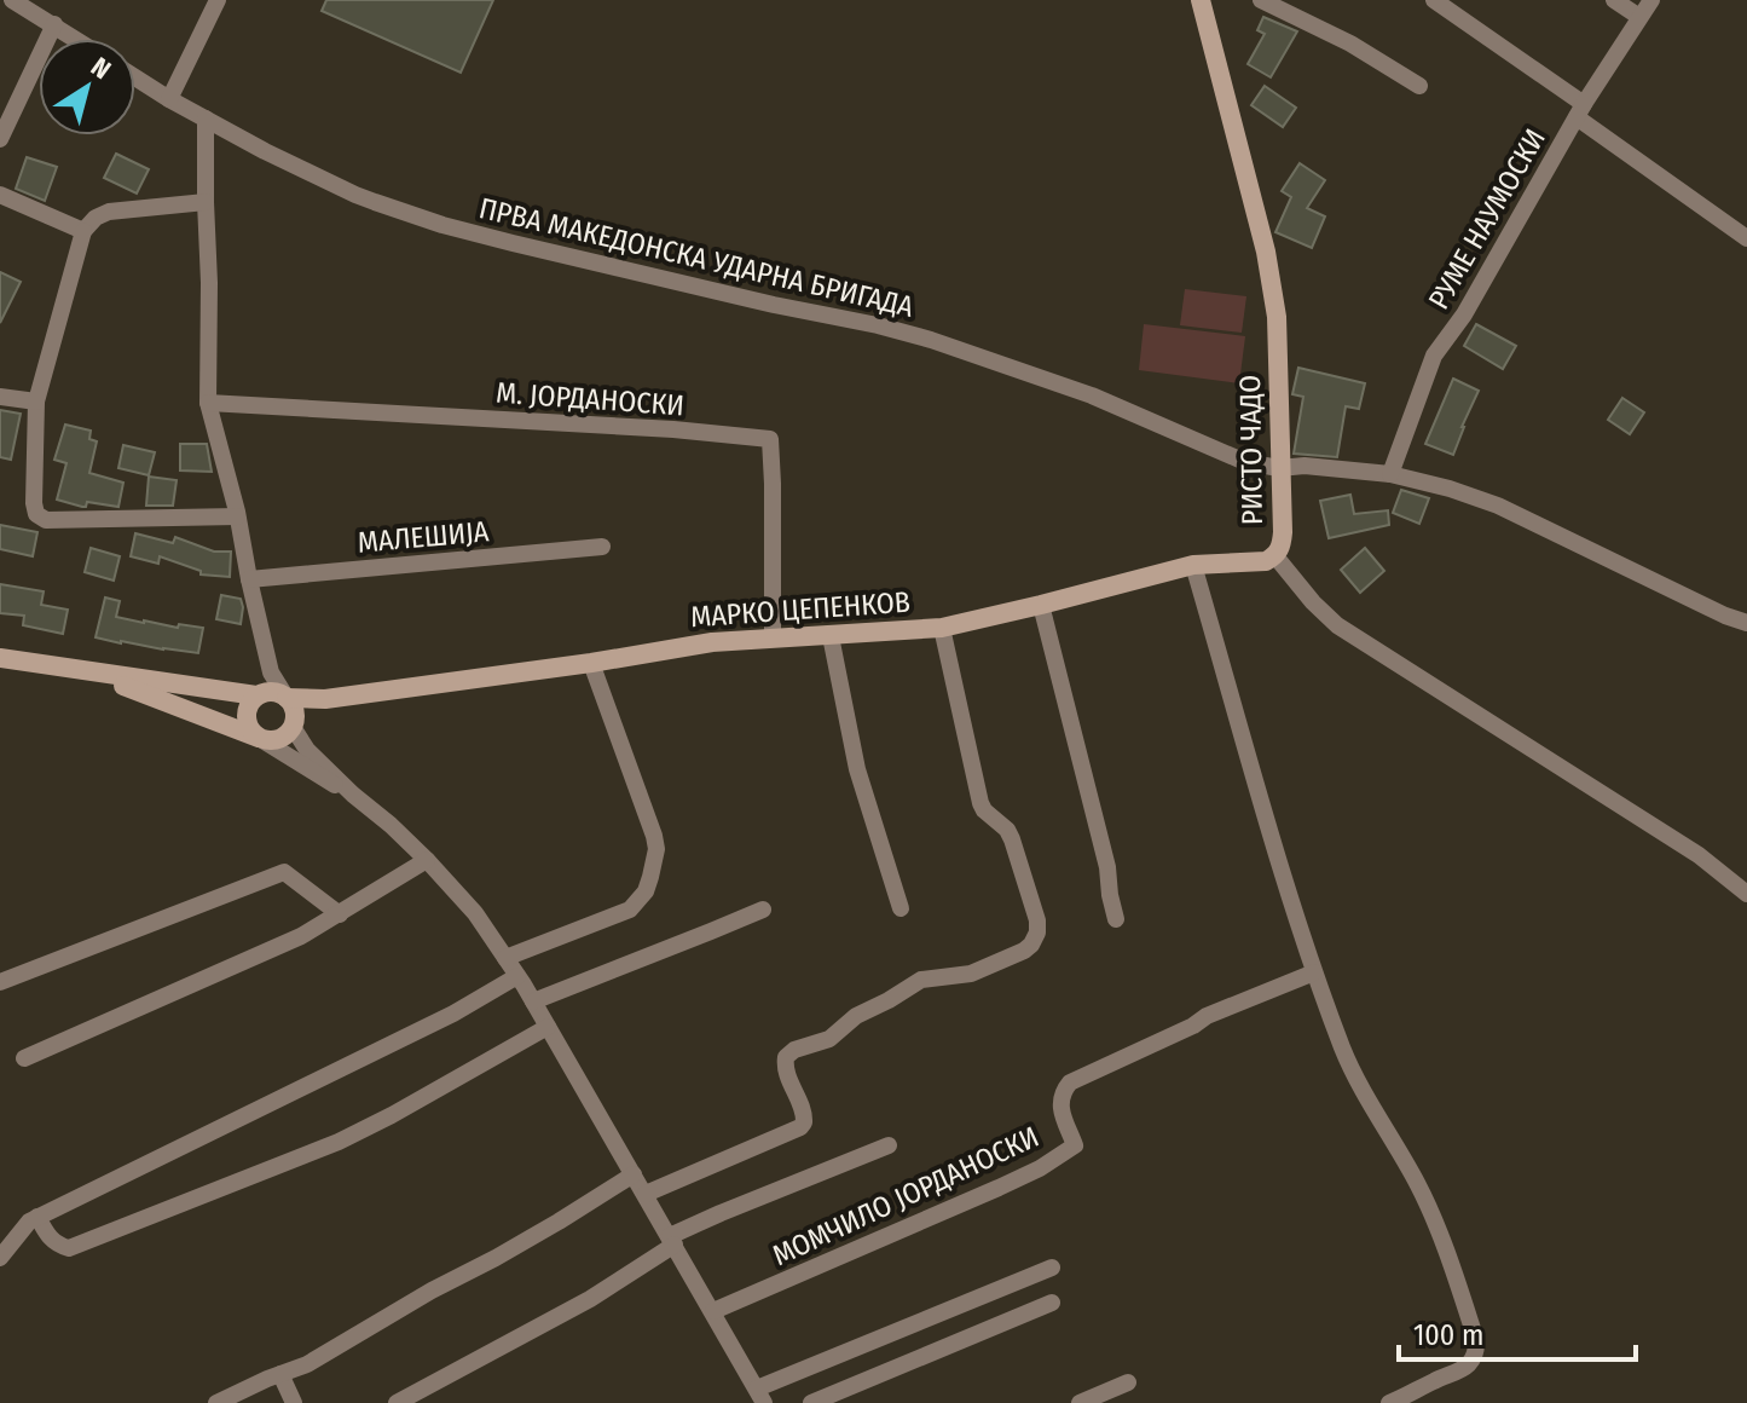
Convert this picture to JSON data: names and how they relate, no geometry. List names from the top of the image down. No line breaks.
{"streets":{"street":["РУМЕ НАУМОСКИ","ПРВА МАКЕДОНСКА УДАРНА БРИГАДА","М. ЈОРДАНОСКИ","РИСТО ЧАДО","МАЛЕШИЈА","МАРКО ЦЕПЕНКОВ","МОМЧИЛО ЈОРДАНОСКИ"]},"crossings":[["РУМЕ НАУМОСКИ","ПРВА МАКЕДОНСКА УДАРНА БРИГАДА"],["ПРВА МАКЕДОНСКА УДАРНА БРИГАДА","РИСТО ЧАДО"],["М. ЈОРДАНОСКИ","МАРКО ЦЕПЕНКОВ"],["РИСТО ЧАДО","МАРКО ЦЕПЕНКОВ"]],"scale_bar":"100 m","north":"top right"}
